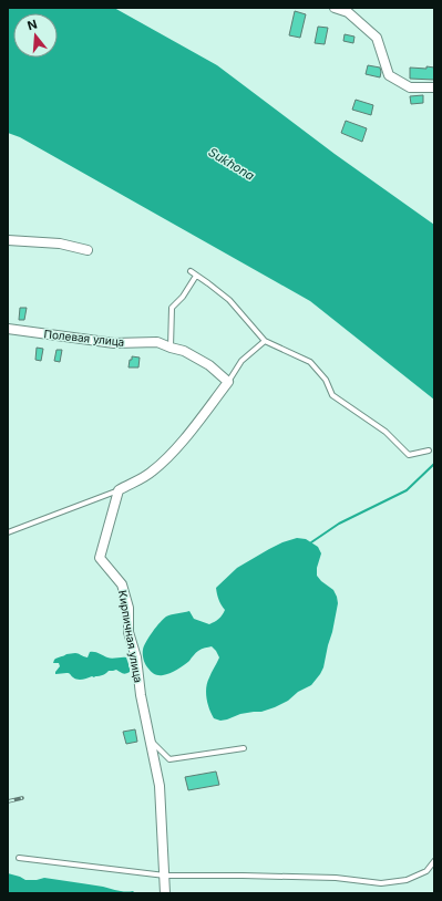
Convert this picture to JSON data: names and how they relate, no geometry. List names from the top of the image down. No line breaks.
{"streets":{"street":["Полевая улица","Кирпичная улица"]},"water":["Sukhona"],"north":"top"}
